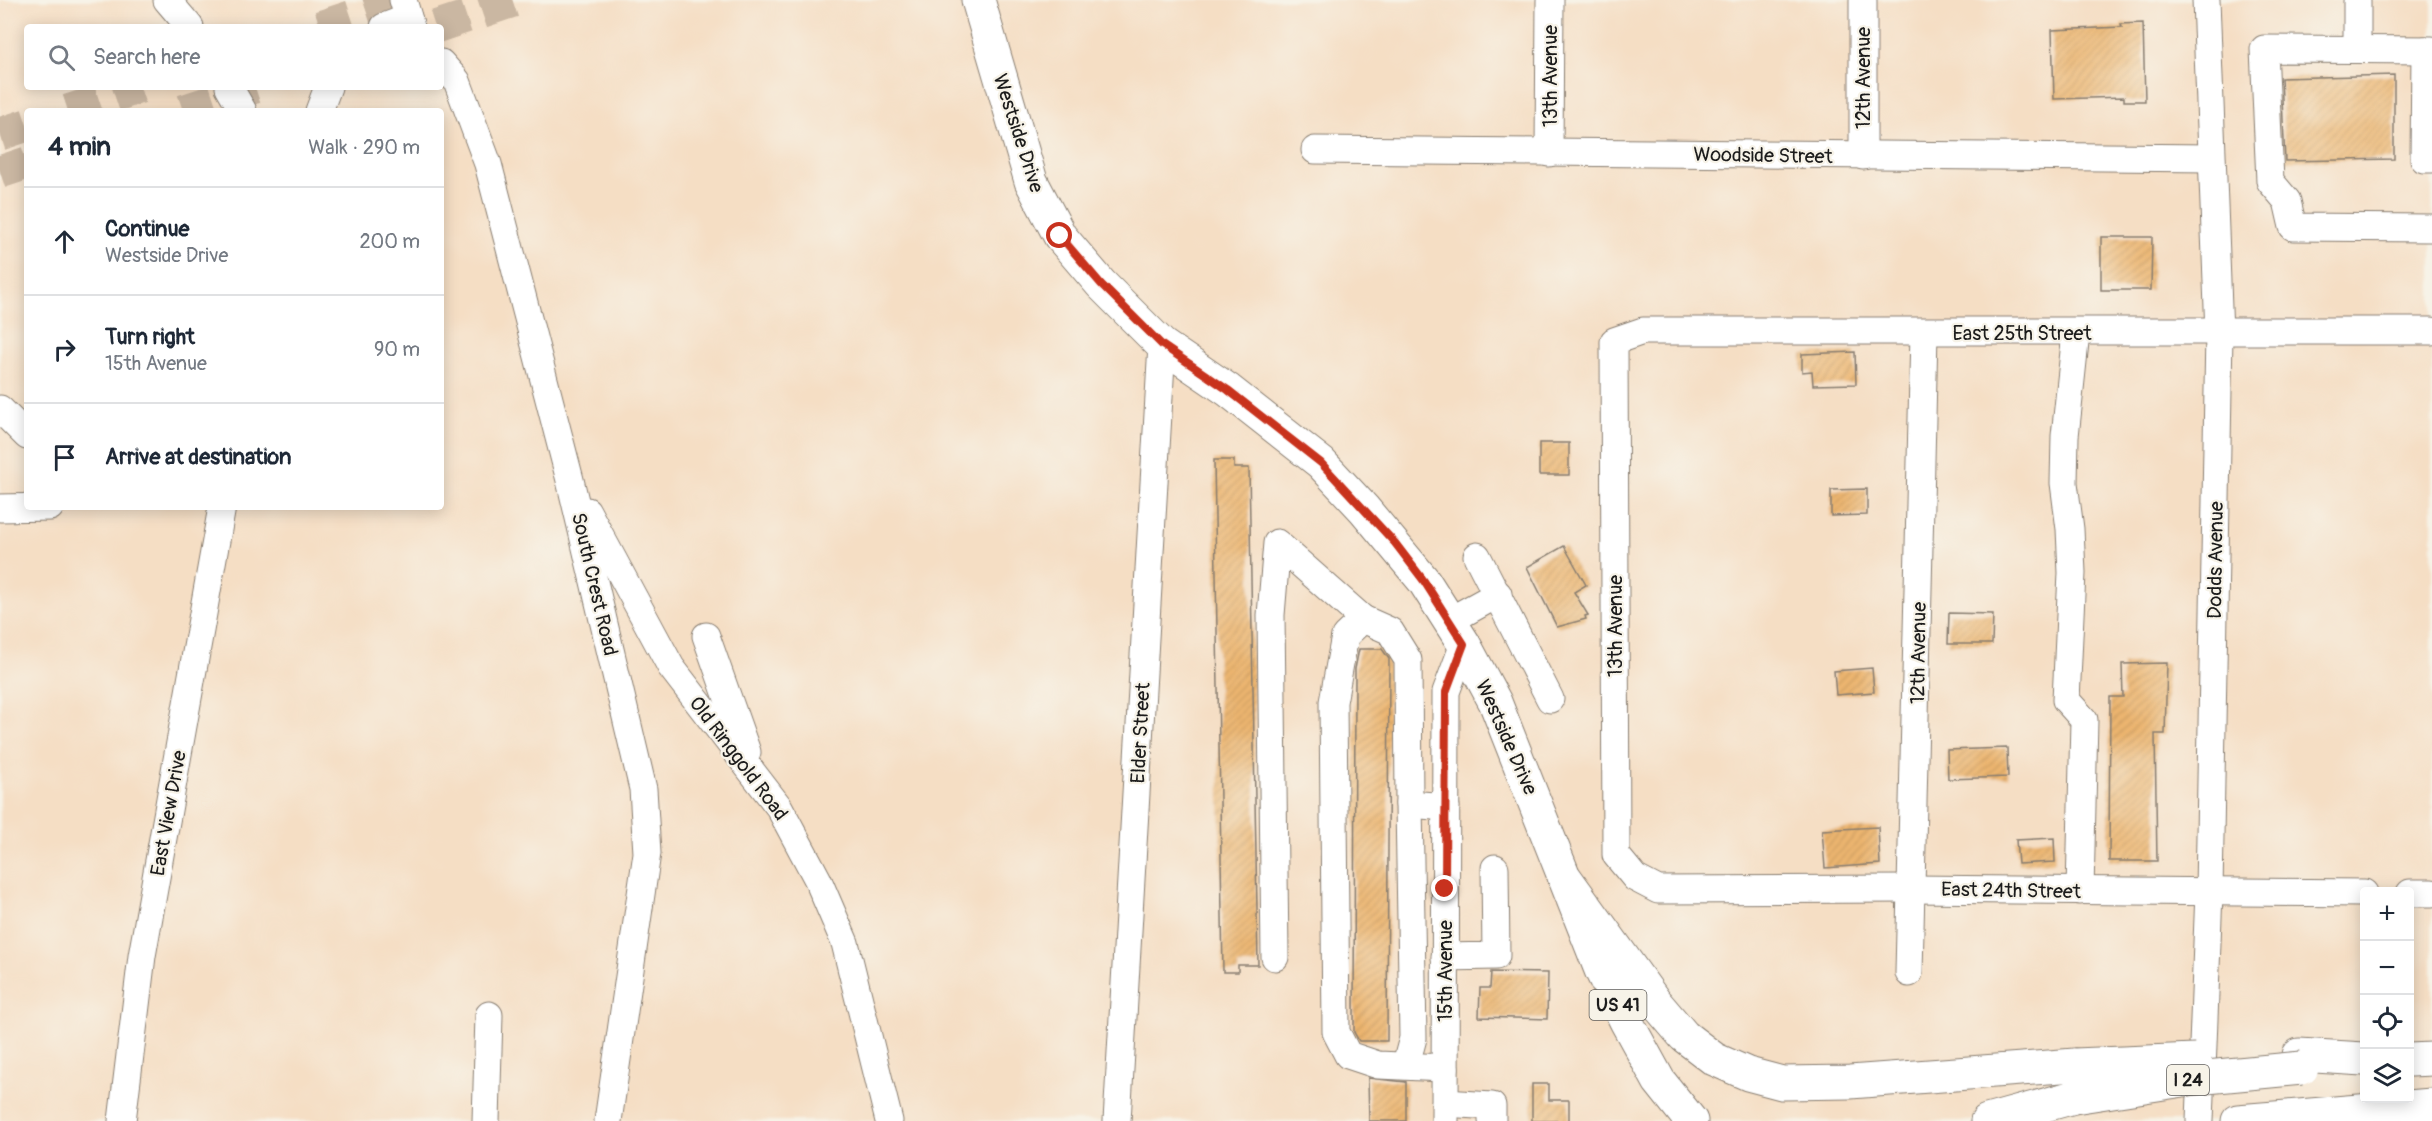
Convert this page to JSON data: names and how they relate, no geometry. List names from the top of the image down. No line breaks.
{"streets":{"main road":["Westside Drive","US 41","I 24"],"street":["13th Avenue","12th Avenue","Woodside Street","East 25th Street","Dodds Avenue","South Crest Road","Elder Street","Old Ringgold Road","East View Drive","East 24th Street","15th Avenue"]},"crossings":[["13th Avenue","Woodside Street"],["13th Avenue","East 25th Street"],["13th Avenue","East 24th Street"],["12th Avenue","Woodside Street"],["12th Avenue","East 25th Street"],["12th Avenue","East 24th Street"],["Westside Drive","Elder Street"],["Westside Drive","15th Avenue"],["Woodside Street","Dodds Avenue"],["East 25th Street","Dodds Avenue"],["Dodds Avenue","East 24th Street"],["South Crest Road","Old Ringgold Road"]],"page":{"search":"Search here","heading":["4 min","Walk · 290 m"],"list":[["Continue","Westside Drive","200 m"],["Turn right","15th Avenue","90 m"],"Arrive at destination"],"map_buttons":["+","−"]}}
